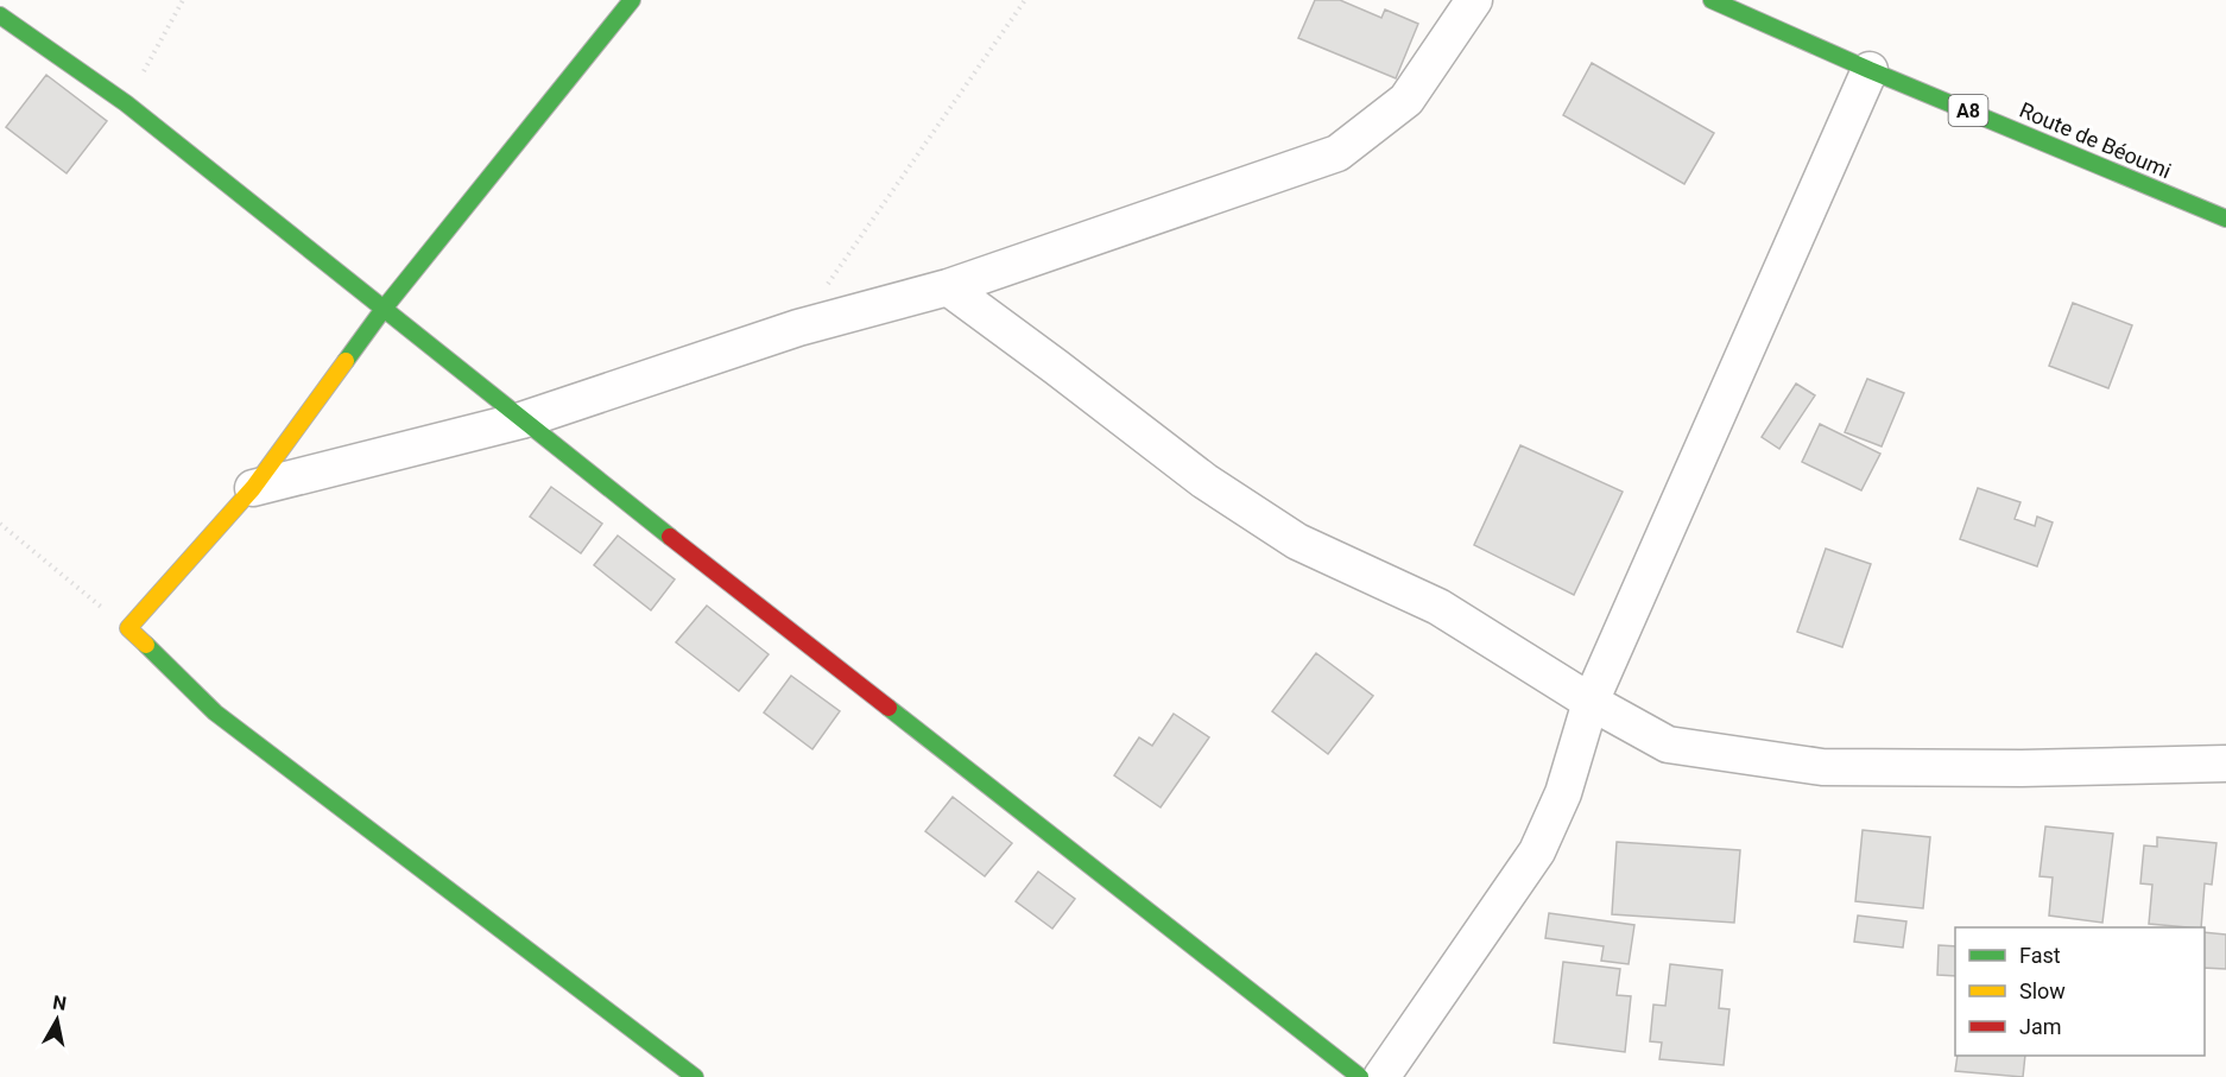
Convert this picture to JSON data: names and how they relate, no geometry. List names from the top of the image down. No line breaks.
{"streets":{"street":["A8","Route de Béoumi"]},"legend":["Fast","Slow","Jam"],"north":"top"}
